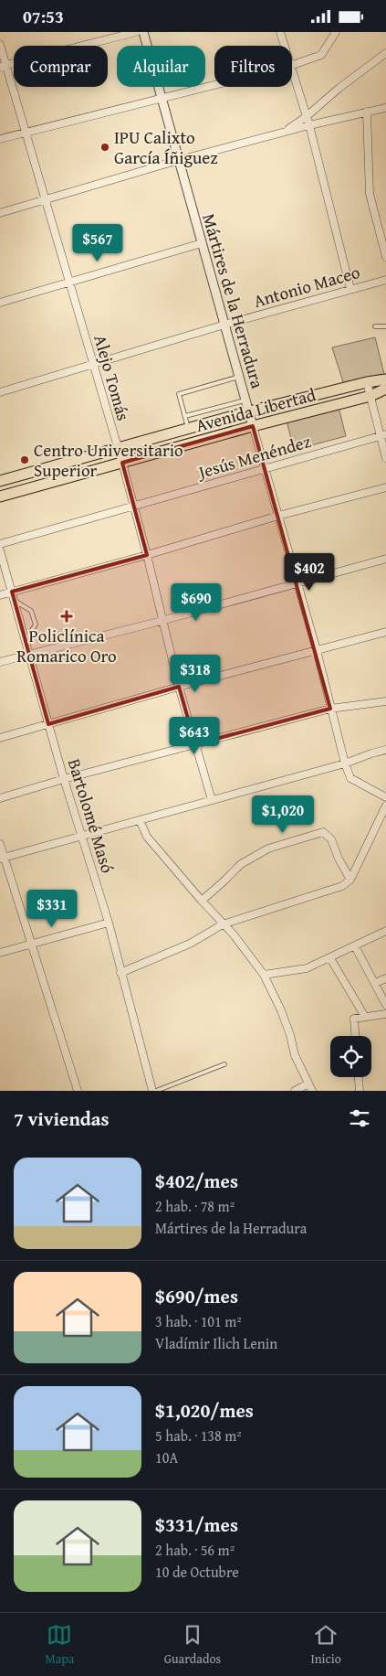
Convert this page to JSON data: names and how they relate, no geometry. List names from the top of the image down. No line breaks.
{"streets":{"main road":["Avenida Libertad"],"street":["Antonio Maceo","Mártires de la Herradura","Alejo Tomás","Jesús Menéndez","Bartolomé Masó"]},"crossings":[["Antonio Maceo","Mártires de la Herradura"],["Antonio Maceo","Alejo Tomás"],["Mártires de la Herradura","Avenida Libertad"],["Mártires de la Herradura","Jesús Menéndez"],["Alejo Tomás","Avenida Libertad"],["Alejo Tomás","Jesús Menéndez"]],"places":{"other":["IPU Calixto García Íñiguez","Centro Universitario Superior"],"health":["Policlínica Romarico Oro"]},"page":{"status":"07:53","chip":["Comprar","Alquilar","Filtros"],"price":["$567","$402","$690","$318","$643","$1,020","$331"],"heading":"7 viviendas","list":[{"name":"$402/mes","note":"2 hab. · 78 m² · Mártires de la Herradura"},{"name":"$690/mes","note":"3 hab. · 101 m² · Vladímir Ilich Lenin"},{"name":"$1,020/mes","note":"5 hab. · 138 m² · 10A"},{"name":"$331/mes","note":"2 hab. · 56 m² · 10 de Octubre"}],"tabs":["Mapa","Guardados","Inicio"]}}
